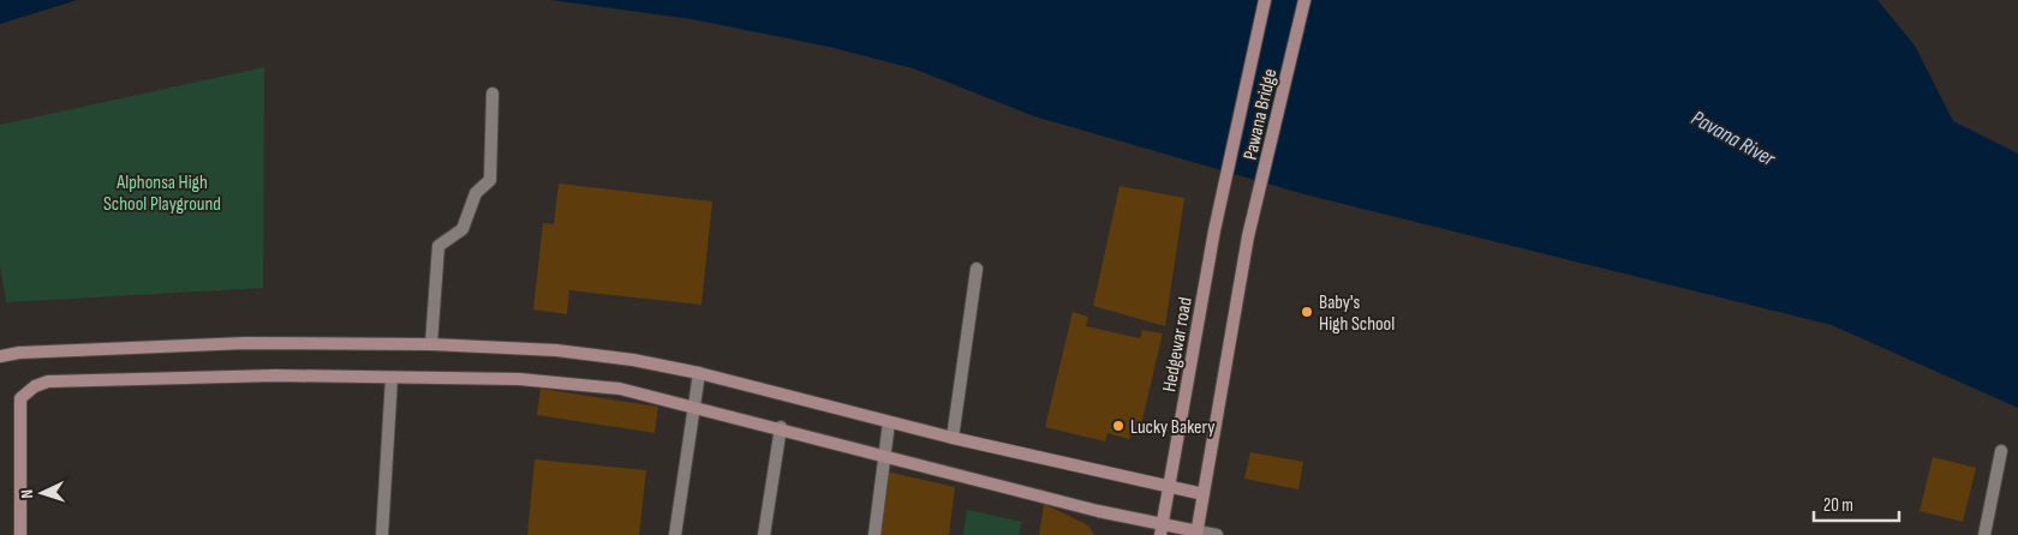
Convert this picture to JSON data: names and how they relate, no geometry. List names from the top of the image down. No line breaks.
{"streets":{"street":["Pawana Bridge","Hedgewar road"]},"crossings":[["Pawana Bridge","Hedgewar road"]],"water":["Pavana River"],"parks":["Alphonsa High School Playground"],"places":["Baby's High School","Lucky Bakery"],"scale_bar":"20 m","north":"left"}
